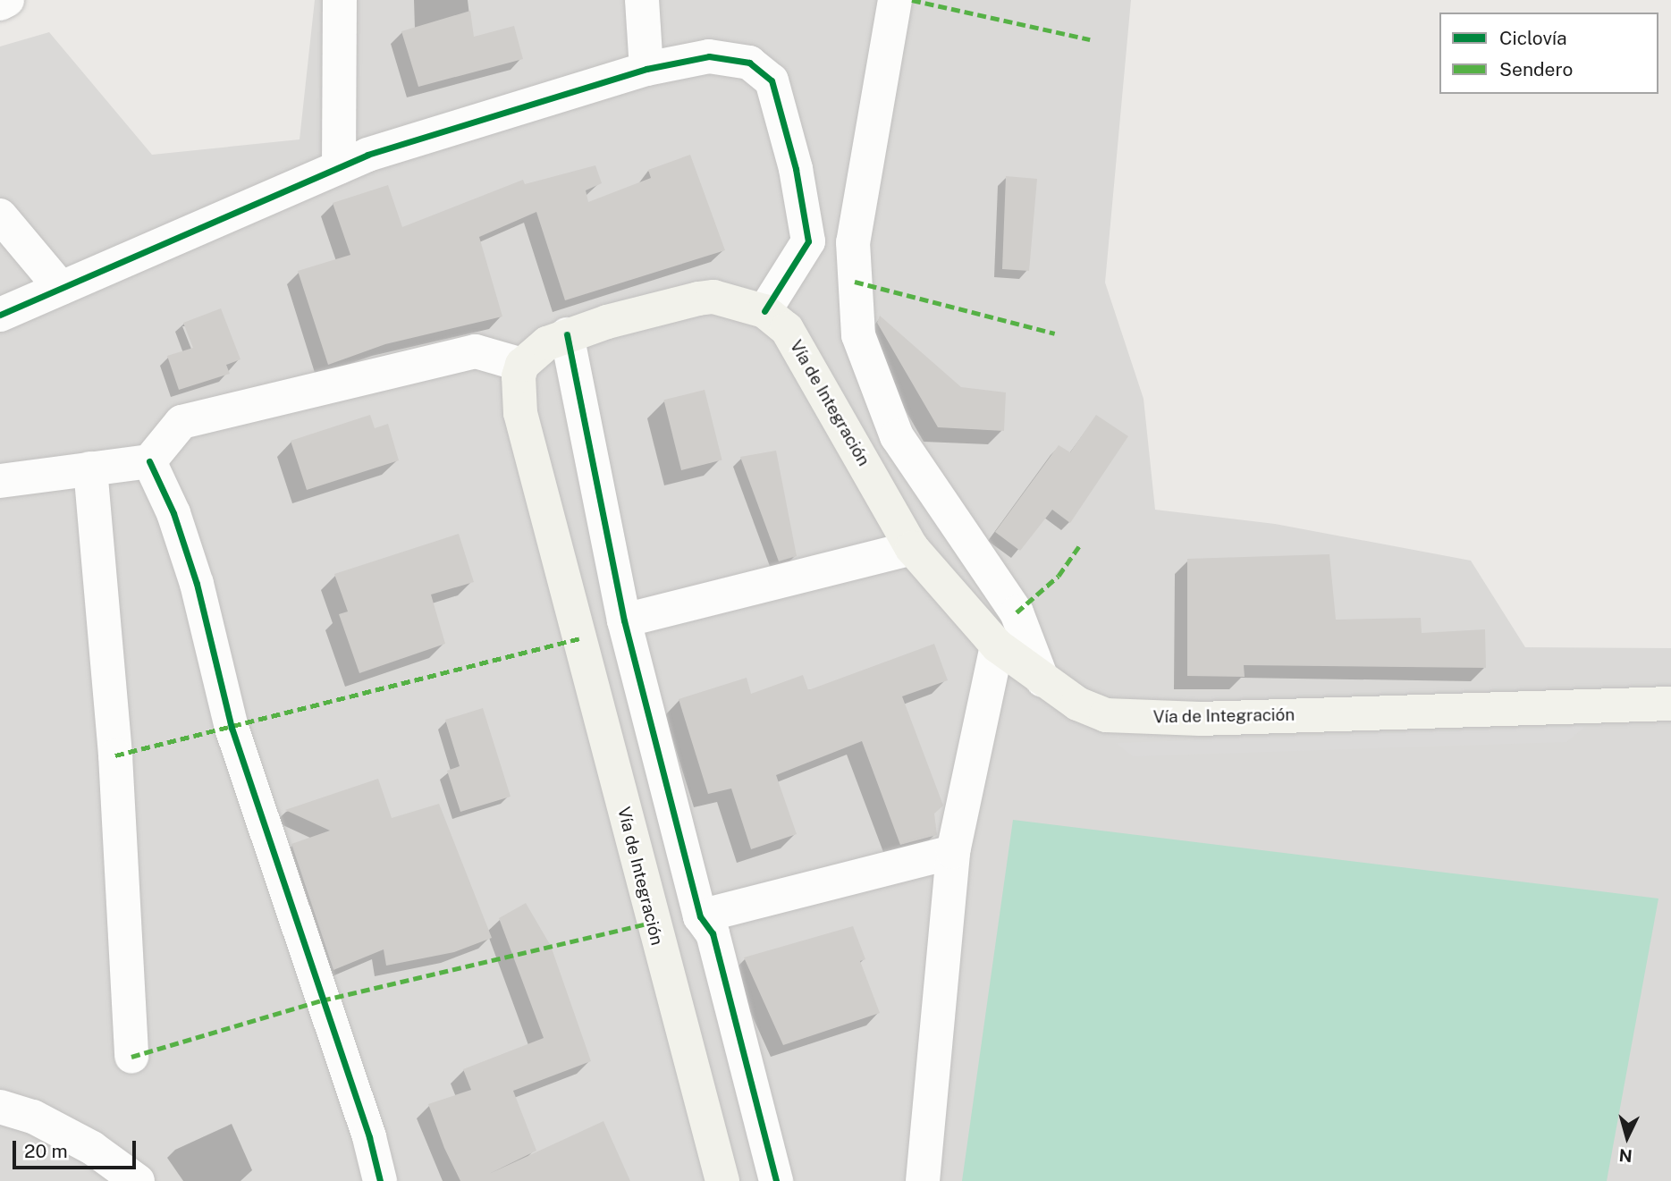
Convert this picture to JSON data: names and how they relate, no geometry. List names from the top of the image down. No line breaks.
{"streets":{"main road":["Vía de Integración"]},"legend":["Ciclovía","Sendero"],"scale_bar":"20 m","north":"bottom"}
